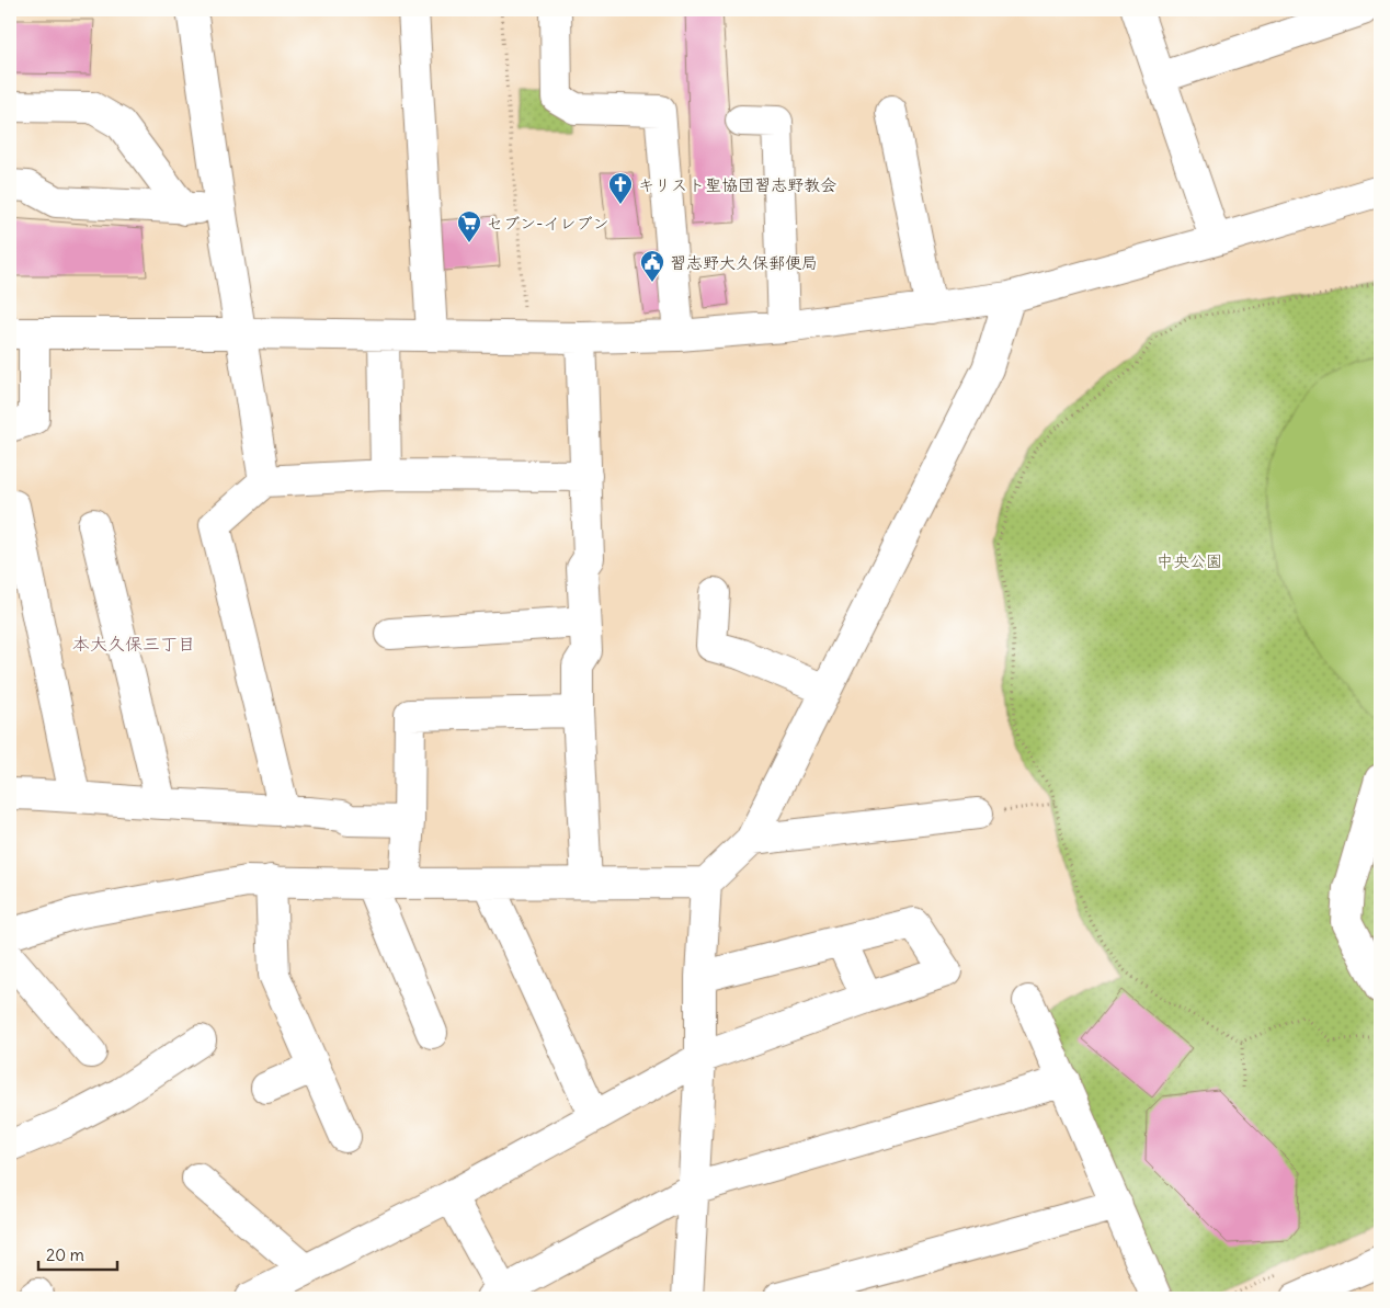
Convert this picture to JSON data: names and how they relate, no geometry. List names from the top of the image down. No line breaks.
{"districts":["本大久保三丁目"],"parks":["中央公園"],"places":{"church":["キリスト聖協団習志野教会"],"supermarket":["セブン-イレブン"],"public building":["習志野大久保郵便局"]},"scale_bar":"20 m"}
